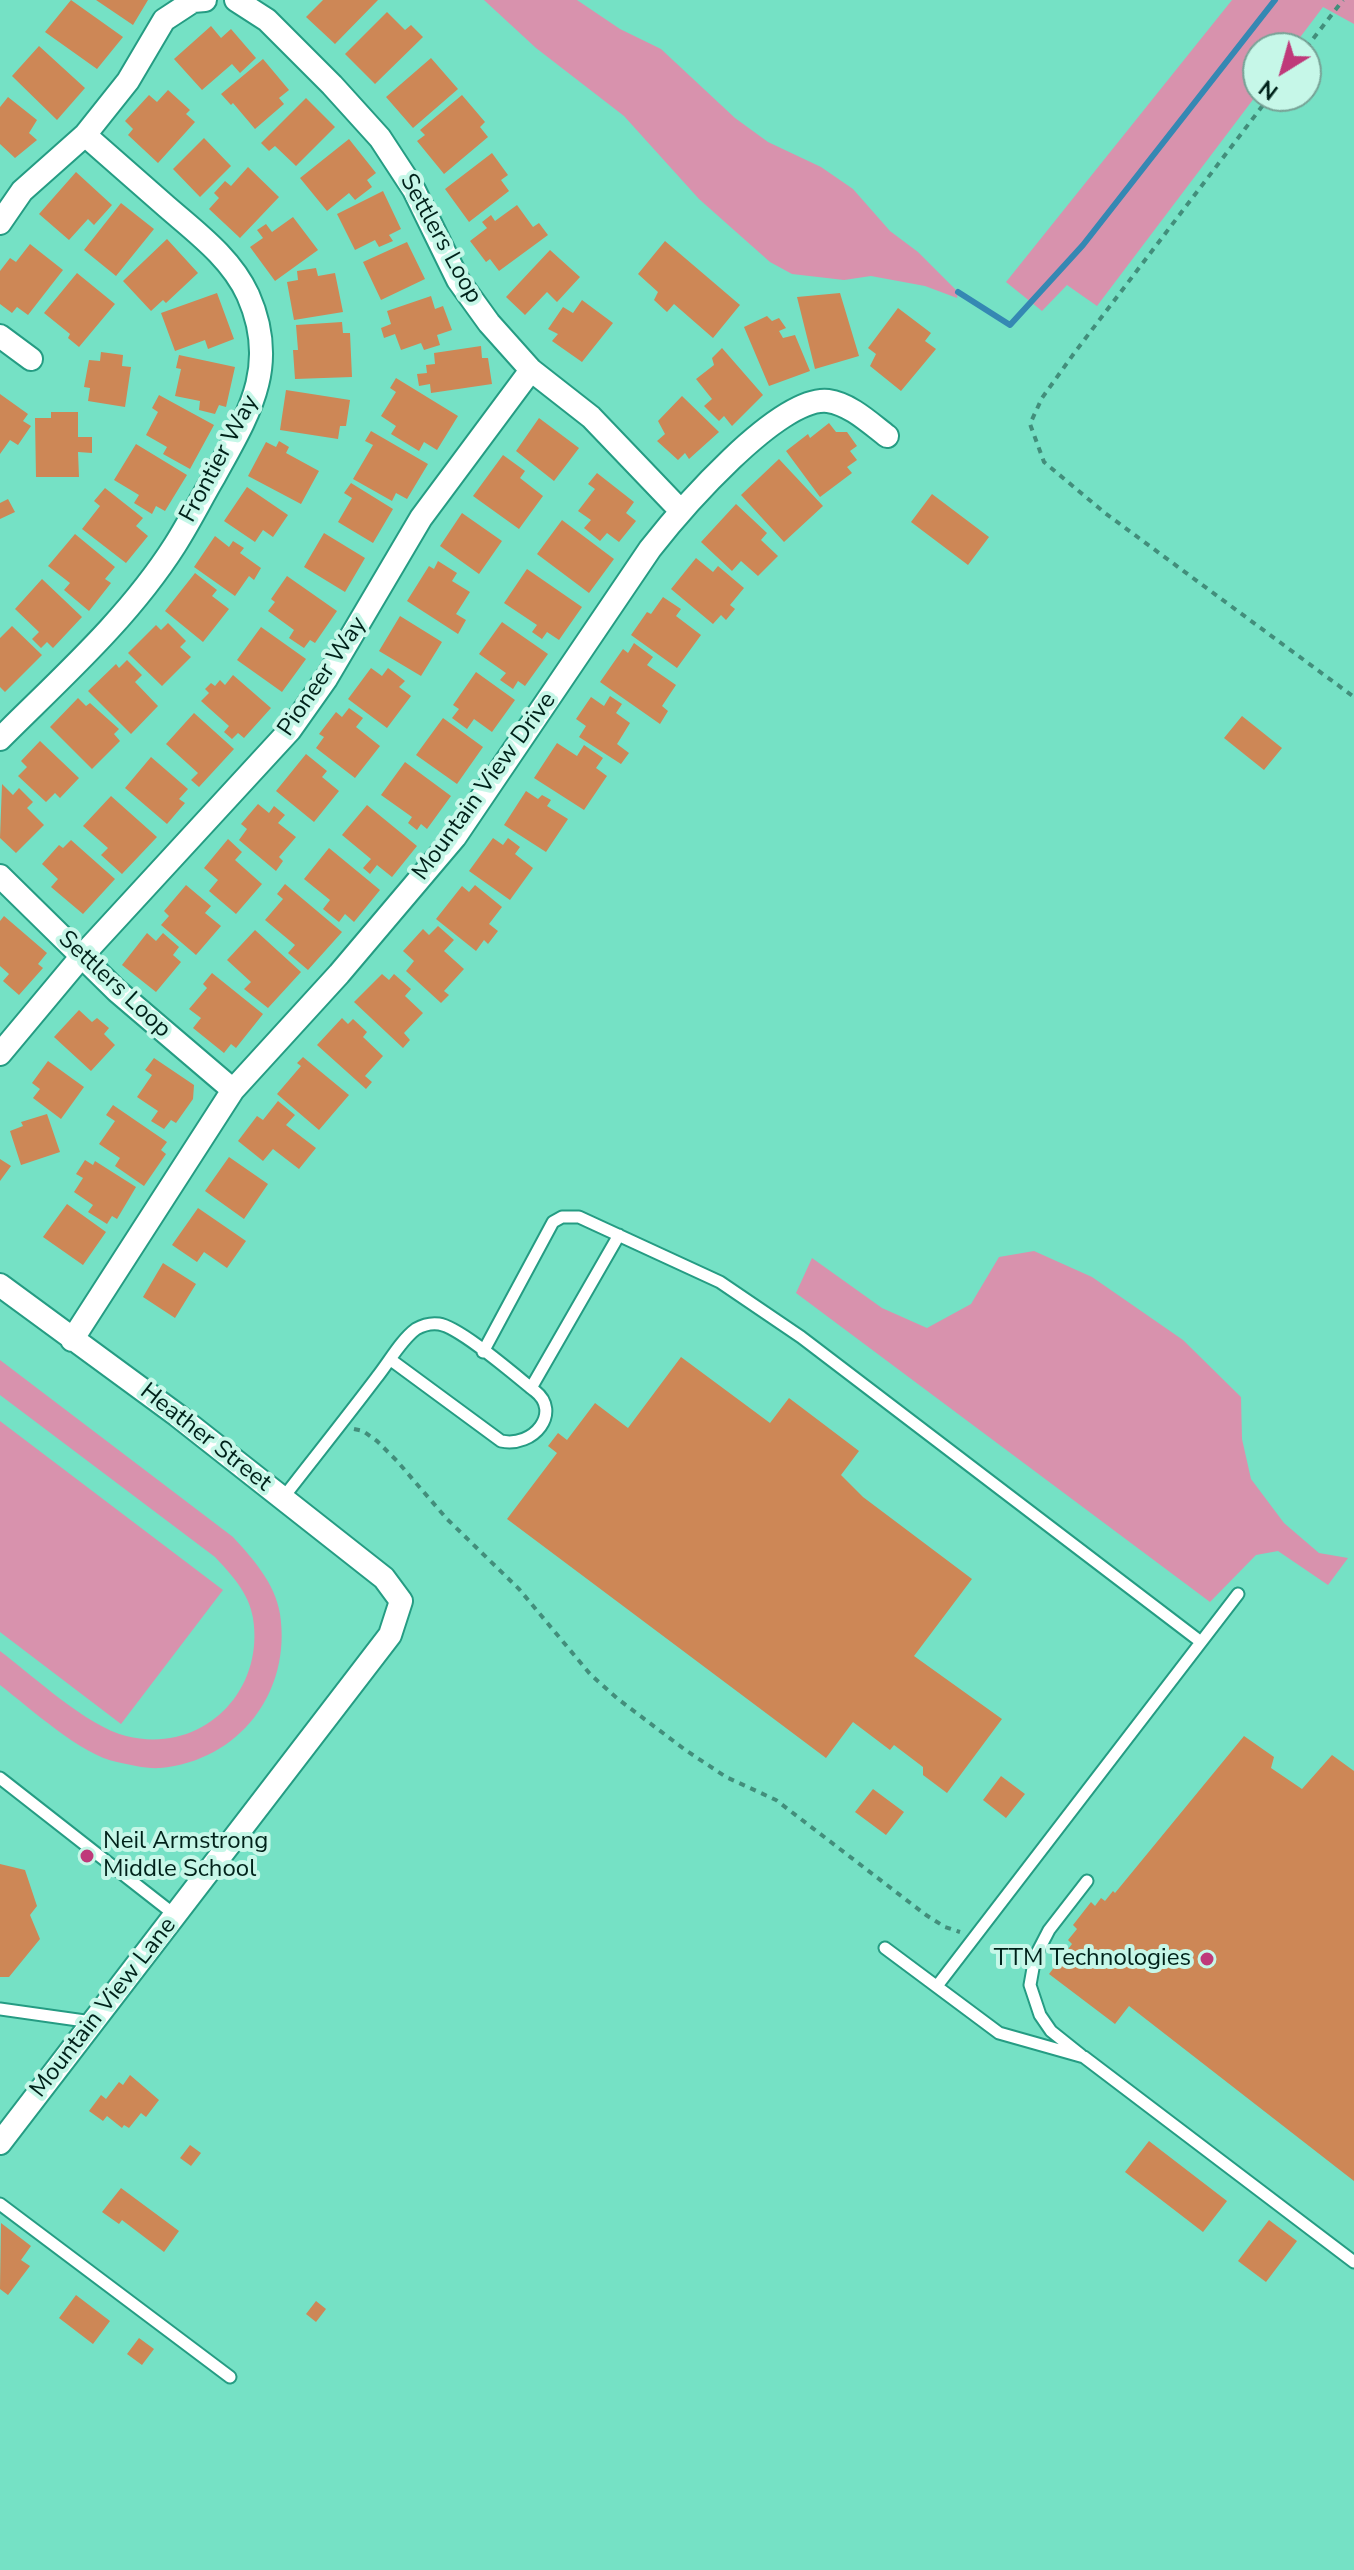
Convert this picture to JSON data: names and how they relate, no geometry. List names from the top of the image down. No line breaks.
{"streets":{"street":["Settlers Loop","Frontier Way","Pioneer Way","Mountain View Drive","Heather Street","Mountain View Lane"]},"crossings":[["Settlers Loop","Pioneer Way"],["Settlers Loop","Mountain View Drive"],["Mountain View Drive","Heather Street"],["Heather Street","Mountain View Lane"]],"places":["Neil Armstrong Middle School","TTM Technologies"],"north":"bottom left"}
